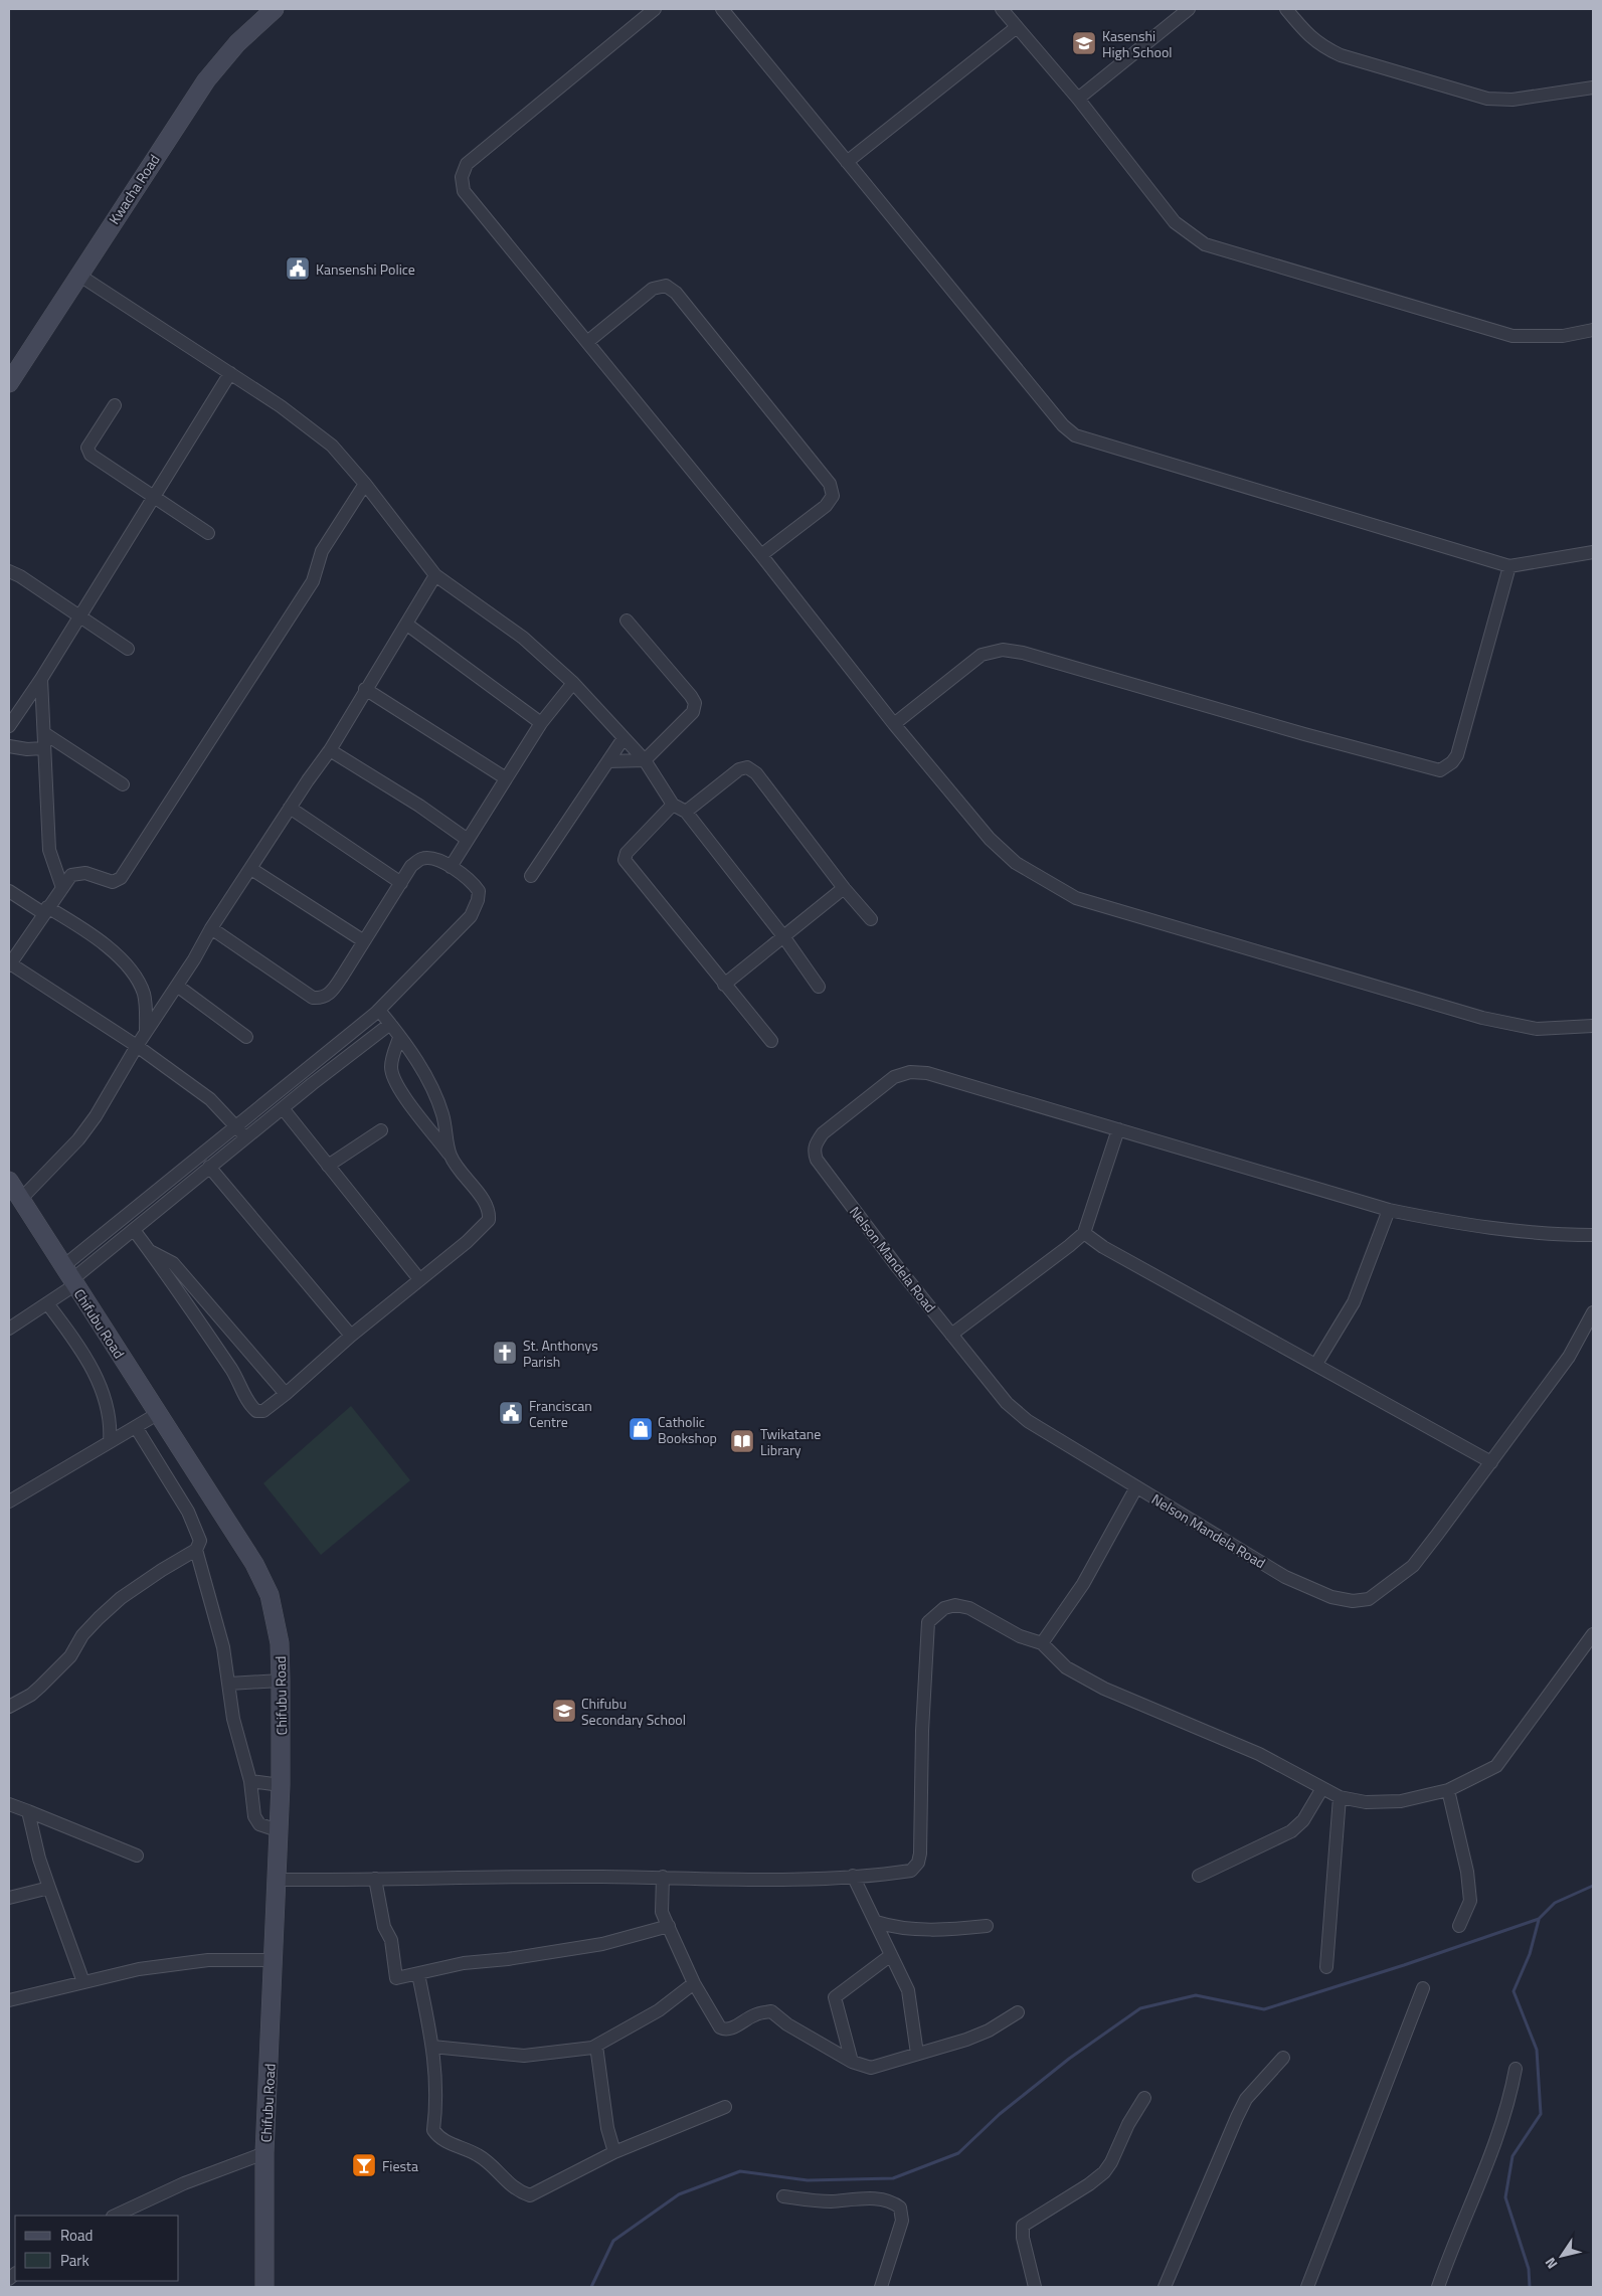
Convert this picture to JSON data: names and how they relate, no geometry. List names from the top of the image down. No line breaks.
{"streets":{"main road":["Kwacha Road","Chifubu Road"],"street":["Nelson Mandela Road"]},"places":{"school or university":["Kasenshi High School","Chifubu Secondary School"],"public building":["Kansenshi Police","Franciscan Centre"],"church":["St. Anthonys Parish"],"shop":["Catholic Bookshop"],"library":["Twikatane Library"],"bar":["Fiesta"]},"legend":["Road","Park"],"north":"bottom left"}
